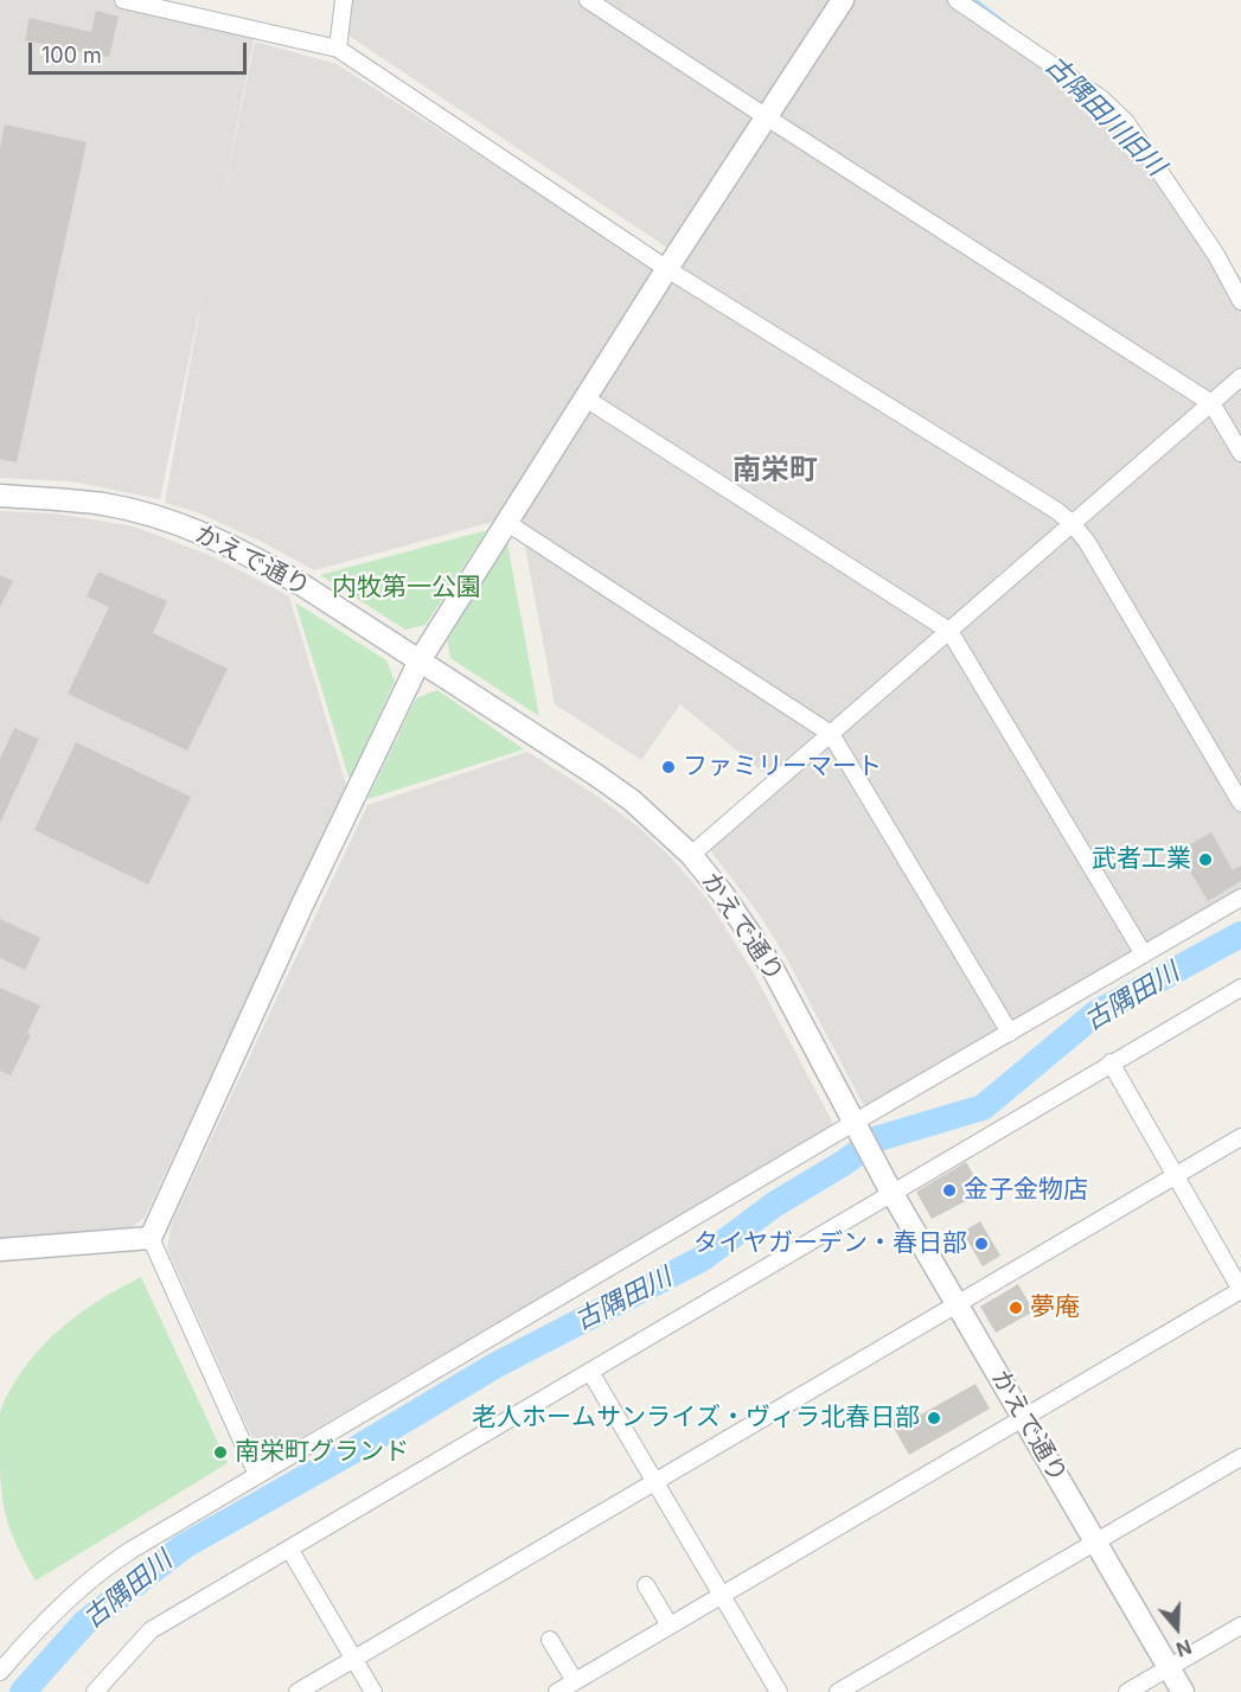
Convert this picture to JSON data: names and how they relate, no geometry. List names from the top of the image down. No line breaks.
{"streets":{"street":["かえで通り"]},"districts":["南栄町"],"water":["古隅田川旧川","古隅田川"],"parks":["内牧第一公園"],"places":["ファミリーマート","武者工業","金子金物店","タイヤガーデン・春日部","夢庵","老人ホームサンライズ・ヴィラ北春日部","南栄町グランド"],"scale_bar":"100 m","north":"bottom"}
